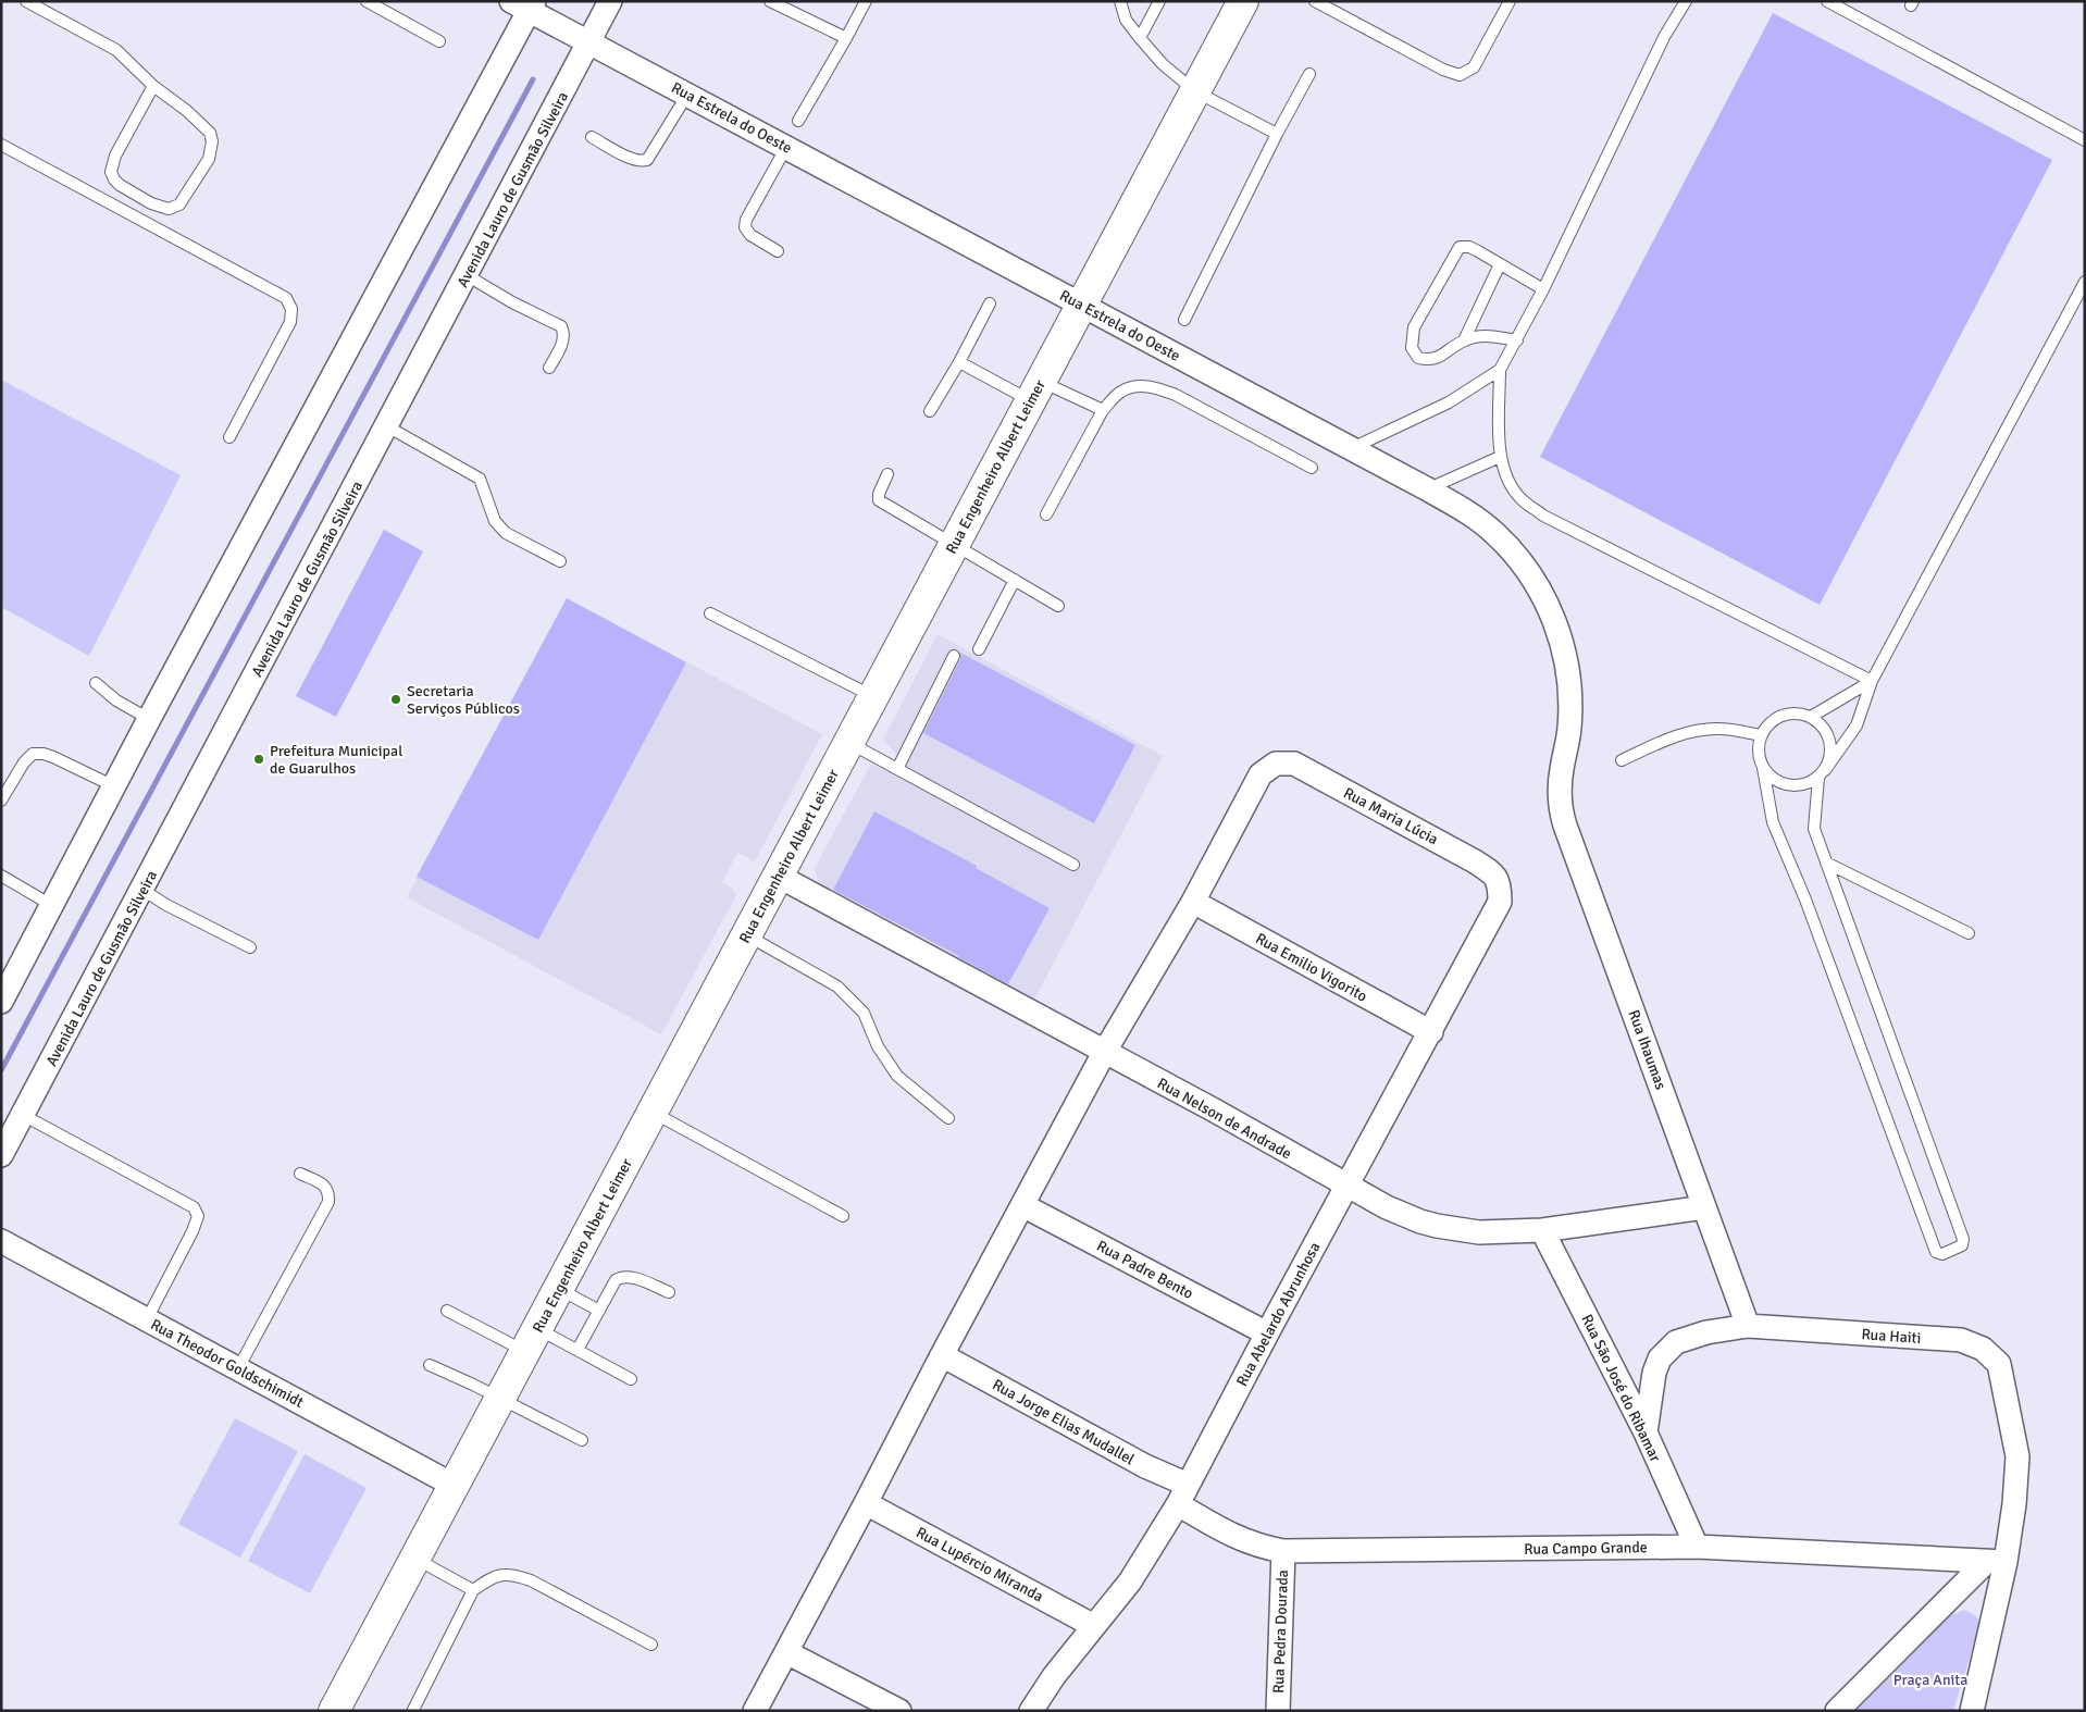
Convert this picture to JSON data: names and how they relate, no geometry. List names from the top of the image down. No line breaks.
{"streets":{"street":["Rua Estrela do Oeste","Avenida Lauro de Gusmão Silveira","Rua Engenheiro Albert Leimer","Rua Maria Lúcia","Rua Emilio Vigorito","Rua Ihaumas","Rua Nelson de Andrade","Rua Padre Bento","Rua Abelardo Abrunhosa","Rua Haiti","Rua Theodor Goldschimidt","Rua São José do Ribamar","Rua Jorge Elias Mudallel","Rua Campo Grande","Rua Lupércio Miranda","Rua Pedra Dourada"]},"crossings":[["Rua Estrela do Oeste","Avenida Lauro de Gusmão Silveira"],["Rua Estrela do Oeste","Rua Engenheiro Albert Leimer"],["Rua Estrela do Oeste","Rua Ihaumas"],["Rua Engenheiro Albert Leimer","Rua Nelson de Andrade"],["Rua Engenheiro Albert Leimer","Rua Theodor Goldschimidt"],["Rua Maria Lúcia","Rua Emilio Vigorito"],["Rua Maria Lúcia","Rua Abelardo Abrunhosa"],["Rua Emilio Vigorito","Rua Abelardo Abrunhosa"],["Rua Ihaumas","Rua Nelson de Andrade"],["Rua Ihaumas","Rua Haiti"],["Rua Nelson de Andrade","Rua Abelardo Abrunhosa"],["Rua Nelson de Andrade","Rua São José do Ribamar"],["Rua Padre Bento","Rua Abelardo Abrunhosa"],["Rua Abelardo Abrunhosa","Rua Jorge Elias Mudallel"],["Rua Abelardo Abrunhosa","Rua Campo Grande"],["Rua Abelardo Abrunhosa","Rua Lupércio Miranda"],["Rua Haiti","Rua São José do Ribamar"],["Rua Haiti","Rua Campo Grande"],["Rua São José do Ribamar","Rua Campo Grande"],["Rua Jorge Elias Mudallel","Rua Campo Grande"],["Rua Campo Grande","Rua Pedra Dourada"]],"parks":["Praça Anita"],"places":["Secretaria Serviços Públicos","Prefeitura Municipal de Guarulhos"]}
